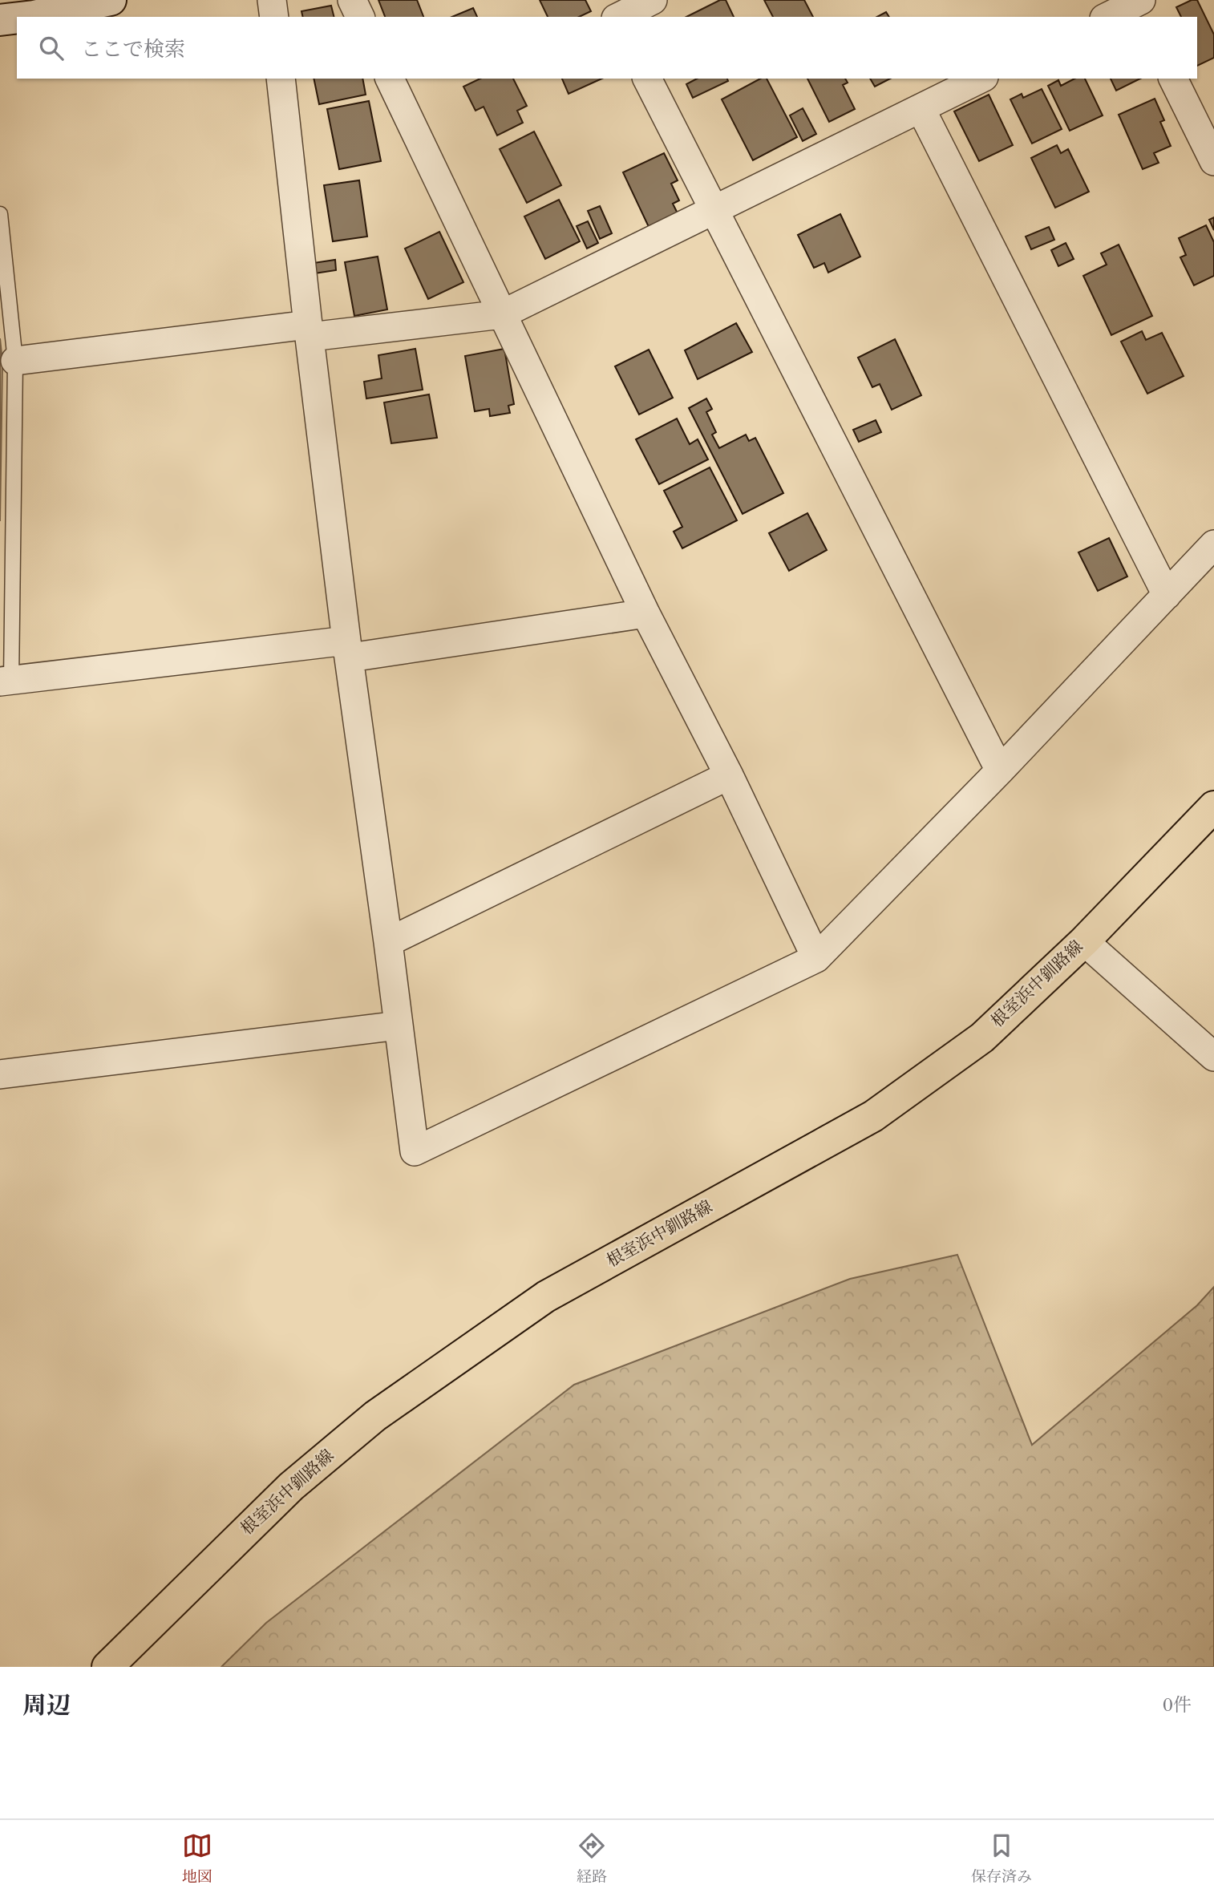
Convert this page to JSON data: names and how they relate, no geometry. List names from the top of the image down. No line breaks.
{"streets":{"main road":["根室浜中釧路線"]},"page":{"search":"ここで検索","heading":["周辺","0件"],"nav":["地図","経路","保存済み"]}}
